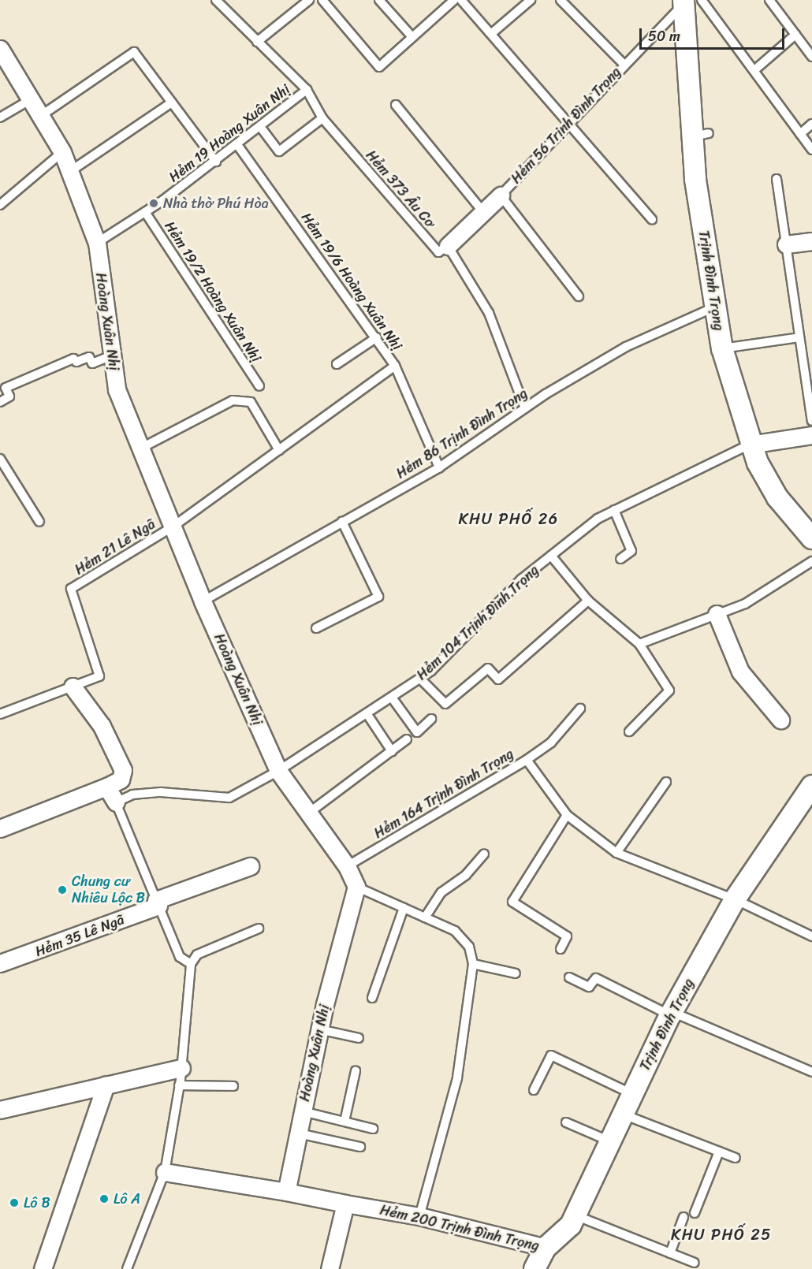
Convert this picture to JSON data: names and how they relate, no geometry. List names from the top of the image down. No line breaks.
{"streets":{"street":["Hẻm 56 Trịnh Đình Trọng","Trịnh Đình Trọng","Hoàng Xuân Nhị","Hẻm 104 Trịnh Đình Trọng","Hẻm 35 Lê Ngã","Hẻm 200 Trịnh Đình Trọng"],"lane":["Hẻm 19 Hoàng Xuân Nhị","Hẻm 373 Âu Cơ","Hẻm 19/6 Hoàng Xuân Nhị","Hẻm 19/2 Hoàng Xuân Nhị","Hẻm 86 Trịnh Đình Trọng","Hẻm 21 Lê Ngã","Hẻm 164 Trịnh Đình Trọng"]},"crossings":[["Hẻm 56 Trịnh Đình Trọng","Hẻm 373 Âu Cơ"],["Hẻm 56 Trịnh Đình Trọng","Trịnh Đình Trọng"],["Hẻm 19 Hoàng Xuân Nhị","Hẻm 373 Âu Cơ"],["Hẻm 19 Hoàng Xuân Nhị","Hẻm 19/6 Hoàng Xuân Nhị"],["Hẻm 19 Hoàng Xuân Nhị","Hẻm 19/2 Hoàng Xuân Nhị"],["Hẻm 19 Hoàng Xuân Nhị","Hoàng Xuân Nhị"],["Trịnh Đình Trọng","Hẻm 86 Trịnh Đình Trọng"],["Trịnh Đình Trọng","Hẻm 104 Trịnh Đình Trọng"],["Trịnh Đình Trọng","Hẻm 164 Trịnh Đình Trọng"],["Trịnh Đình Trọng","Hẻm 200 Trịnh Đình Trọng"],["Hẻm 19/6 Hoàng Xuân Nhị","Hẻm 86 Trịnh Đình Trọng"],["Hoàng Xuân Nhị","Hẻm 86 Trịnh Đình Trọng"],["Hoàng Xuân Nhị","Hẻm 21 Lê Ngã"],["Hoàng Xuân Nhị","Hẻm 104 Trịnh Đình Trọng"],["Hoàng Xuân Nhị","Hẻm 164 Trịnh Đình Trọng"]],"districts":["KHU PHỐ 26","KHU PHỐ 25"],"places":["Nhà thờ Phú Hòa","Chung cư Nhiêu Lộc B","Lô A","Lô B"],"scale_bar":"50 m"}
